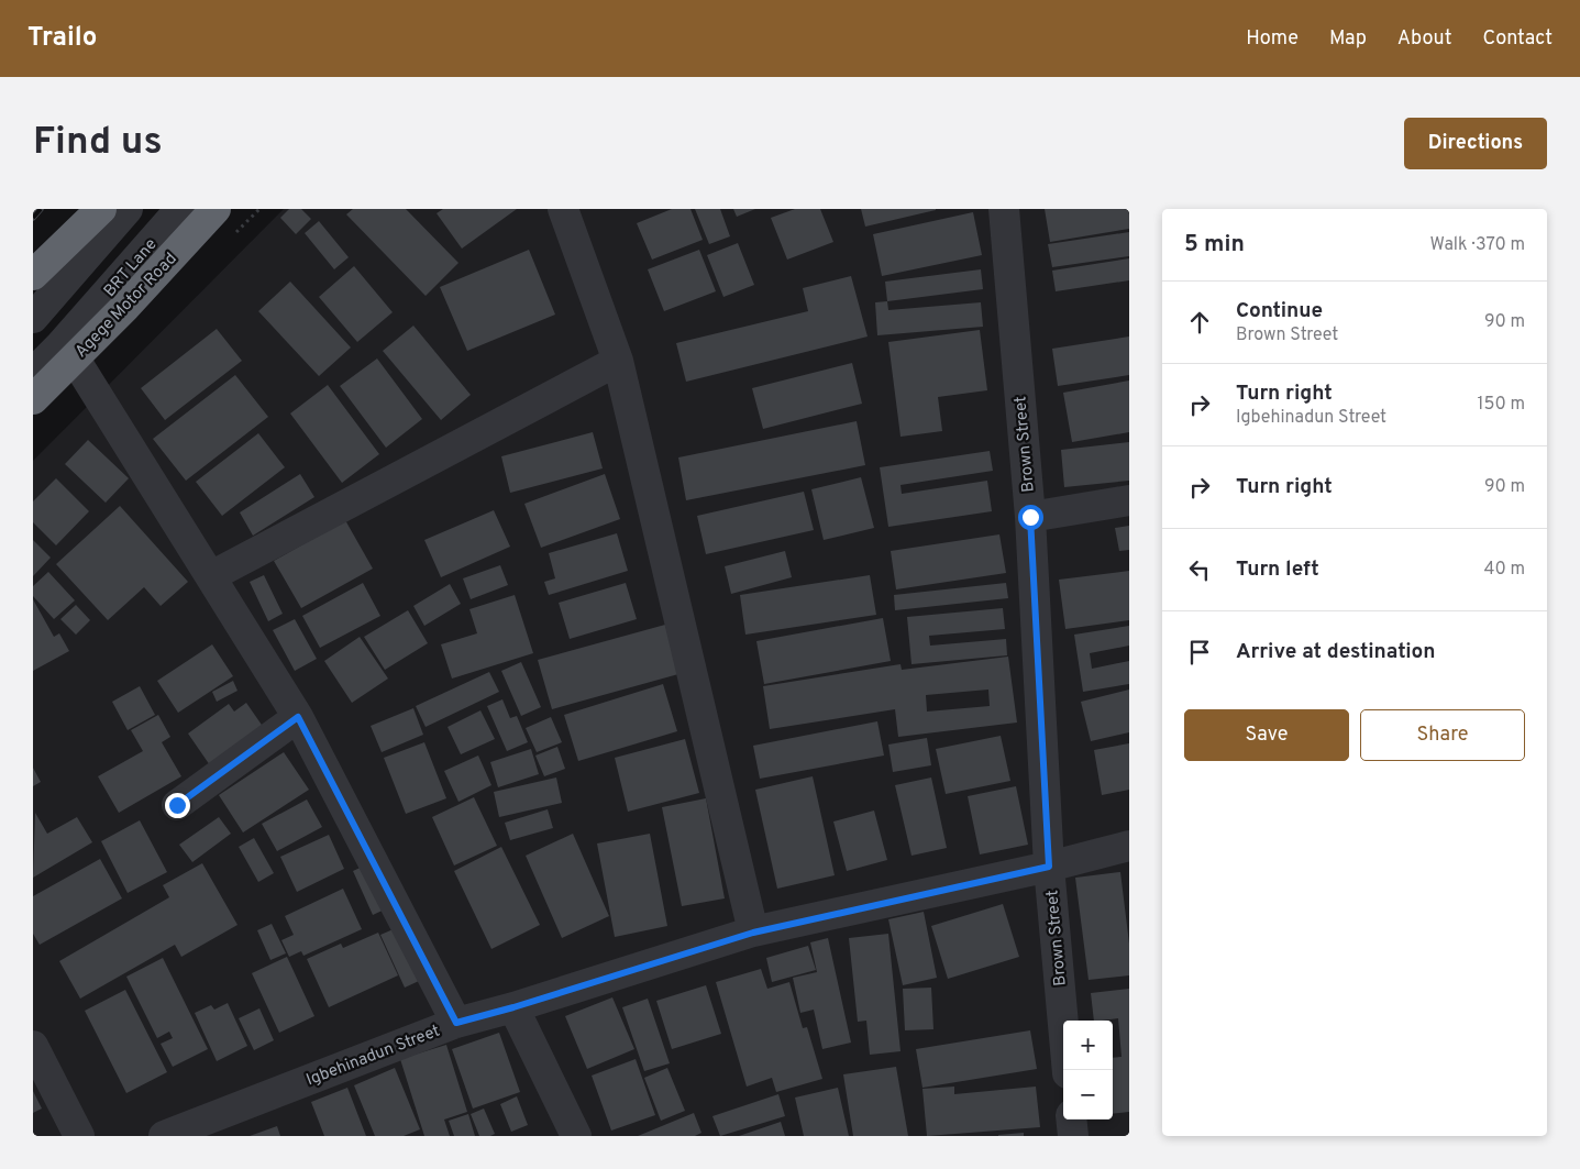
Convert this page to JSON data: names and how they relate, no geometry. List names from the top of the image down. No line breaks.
{"streets":{"highway":["Agege Motor Road"],"street":["BRT Lane","Brown Street","Igbehinadun Street"]},"crossings":[["Brown Street","Igbehinadun Street"]],"page":{"header":"Trailo","nav":["Home","Map","About","Contact"],"buttons":["Directions",["Save","Share"]],"title":"Find us","heading":["5 min","Walk · 370 m"],"list":[["Continue","Brown Street","90 m"],["Turn right","Igbehinadun Street","150 m"],["Turn right","90 m"],["Turn left","40 m"],"Arrive at destination"],"map_buttons":["+","−"]}}
